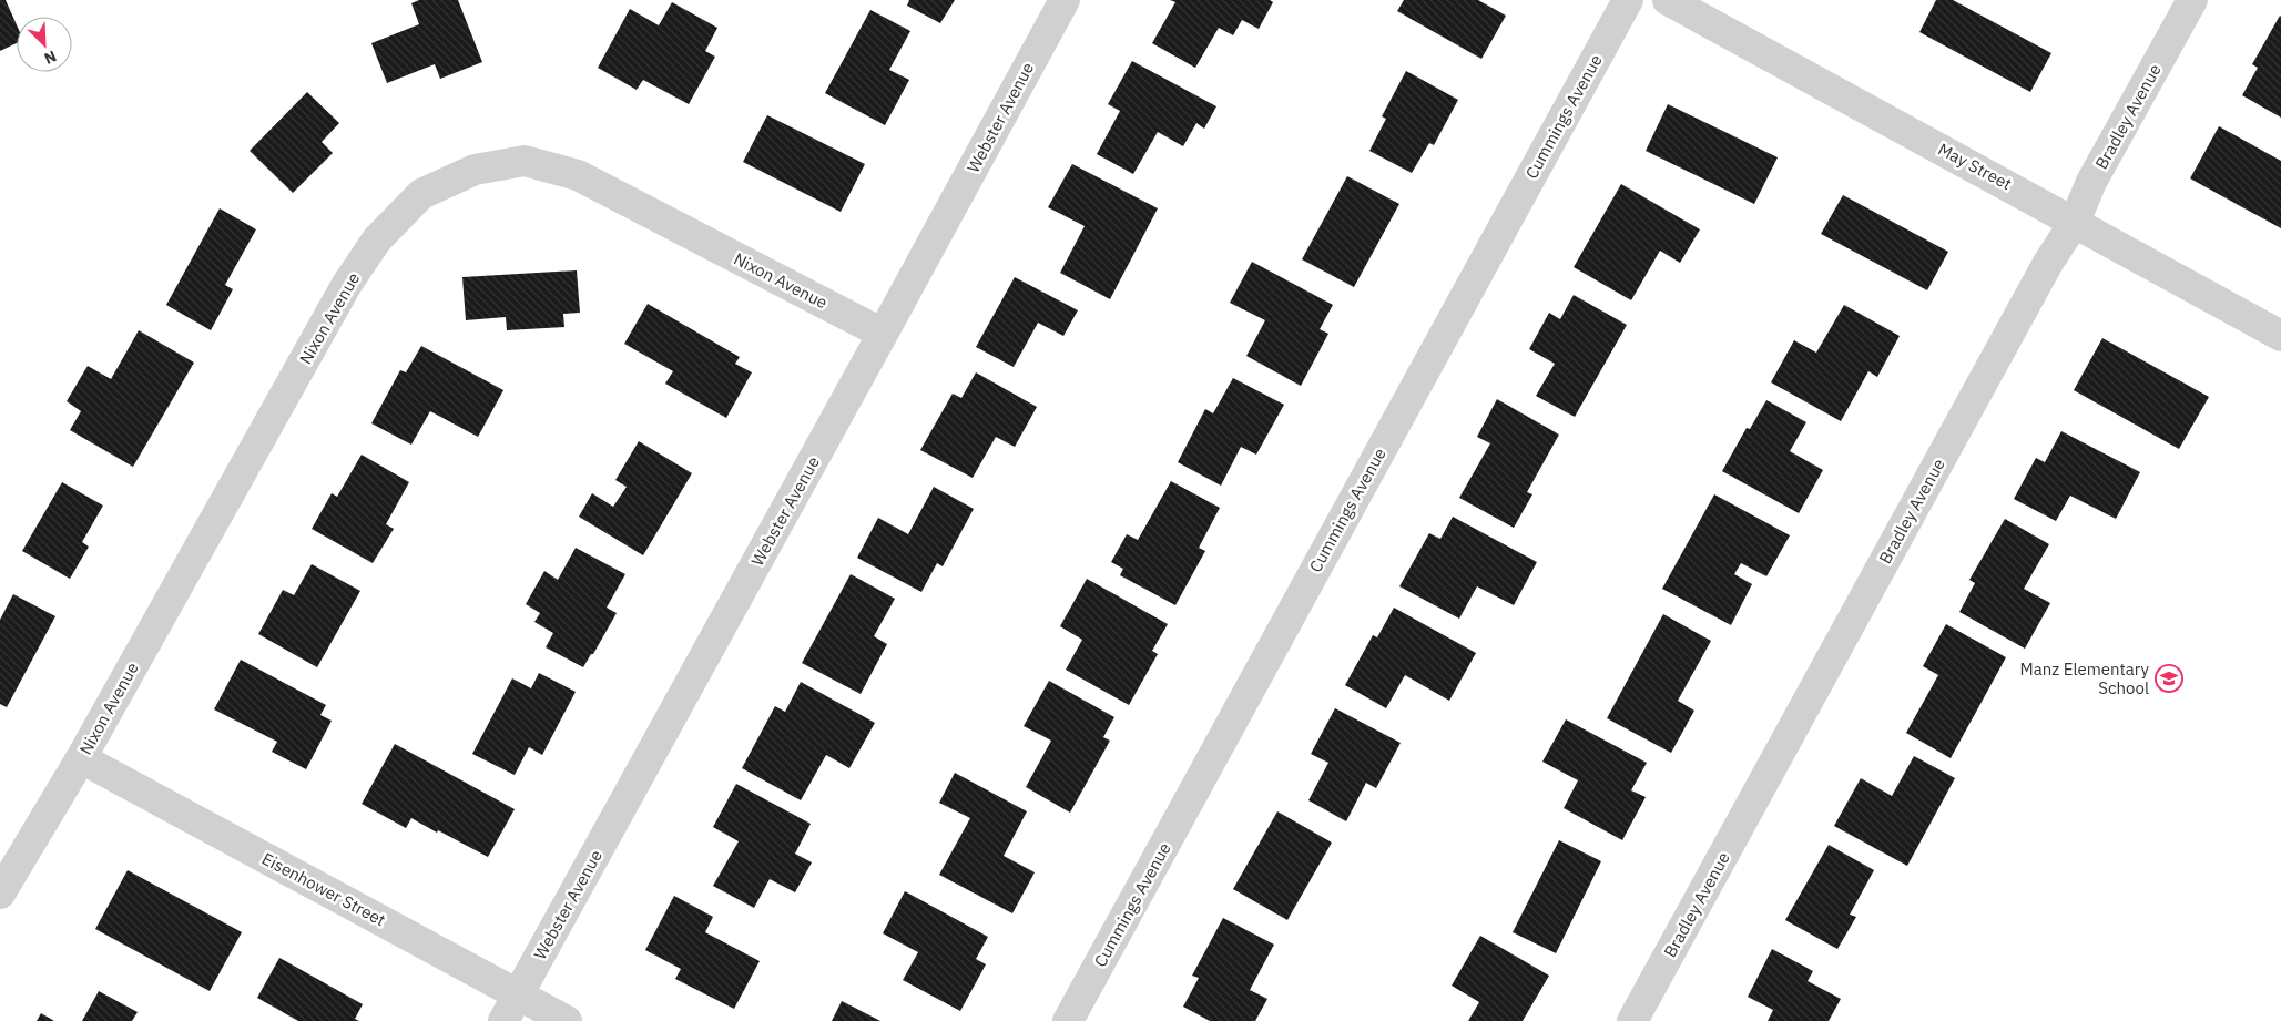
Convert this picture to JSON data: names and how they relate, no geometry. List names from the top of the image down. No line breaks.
{"streets":{"street":["Cummings Avenue","Bradley Avenue","Webster Avenue","May Street","Nixon Avenue","Eisenhower Street"]},"crossings":[["Bradley Avenue","May Street"],["Webster Avenue","Nixon Avenue"],["Webster Avenue","Eisenhower Street"],["Nixon Avenue","Eisenhower Street"]],"places":{"school or university":["Manz Elementary School"]},"north":"bottom right"}
